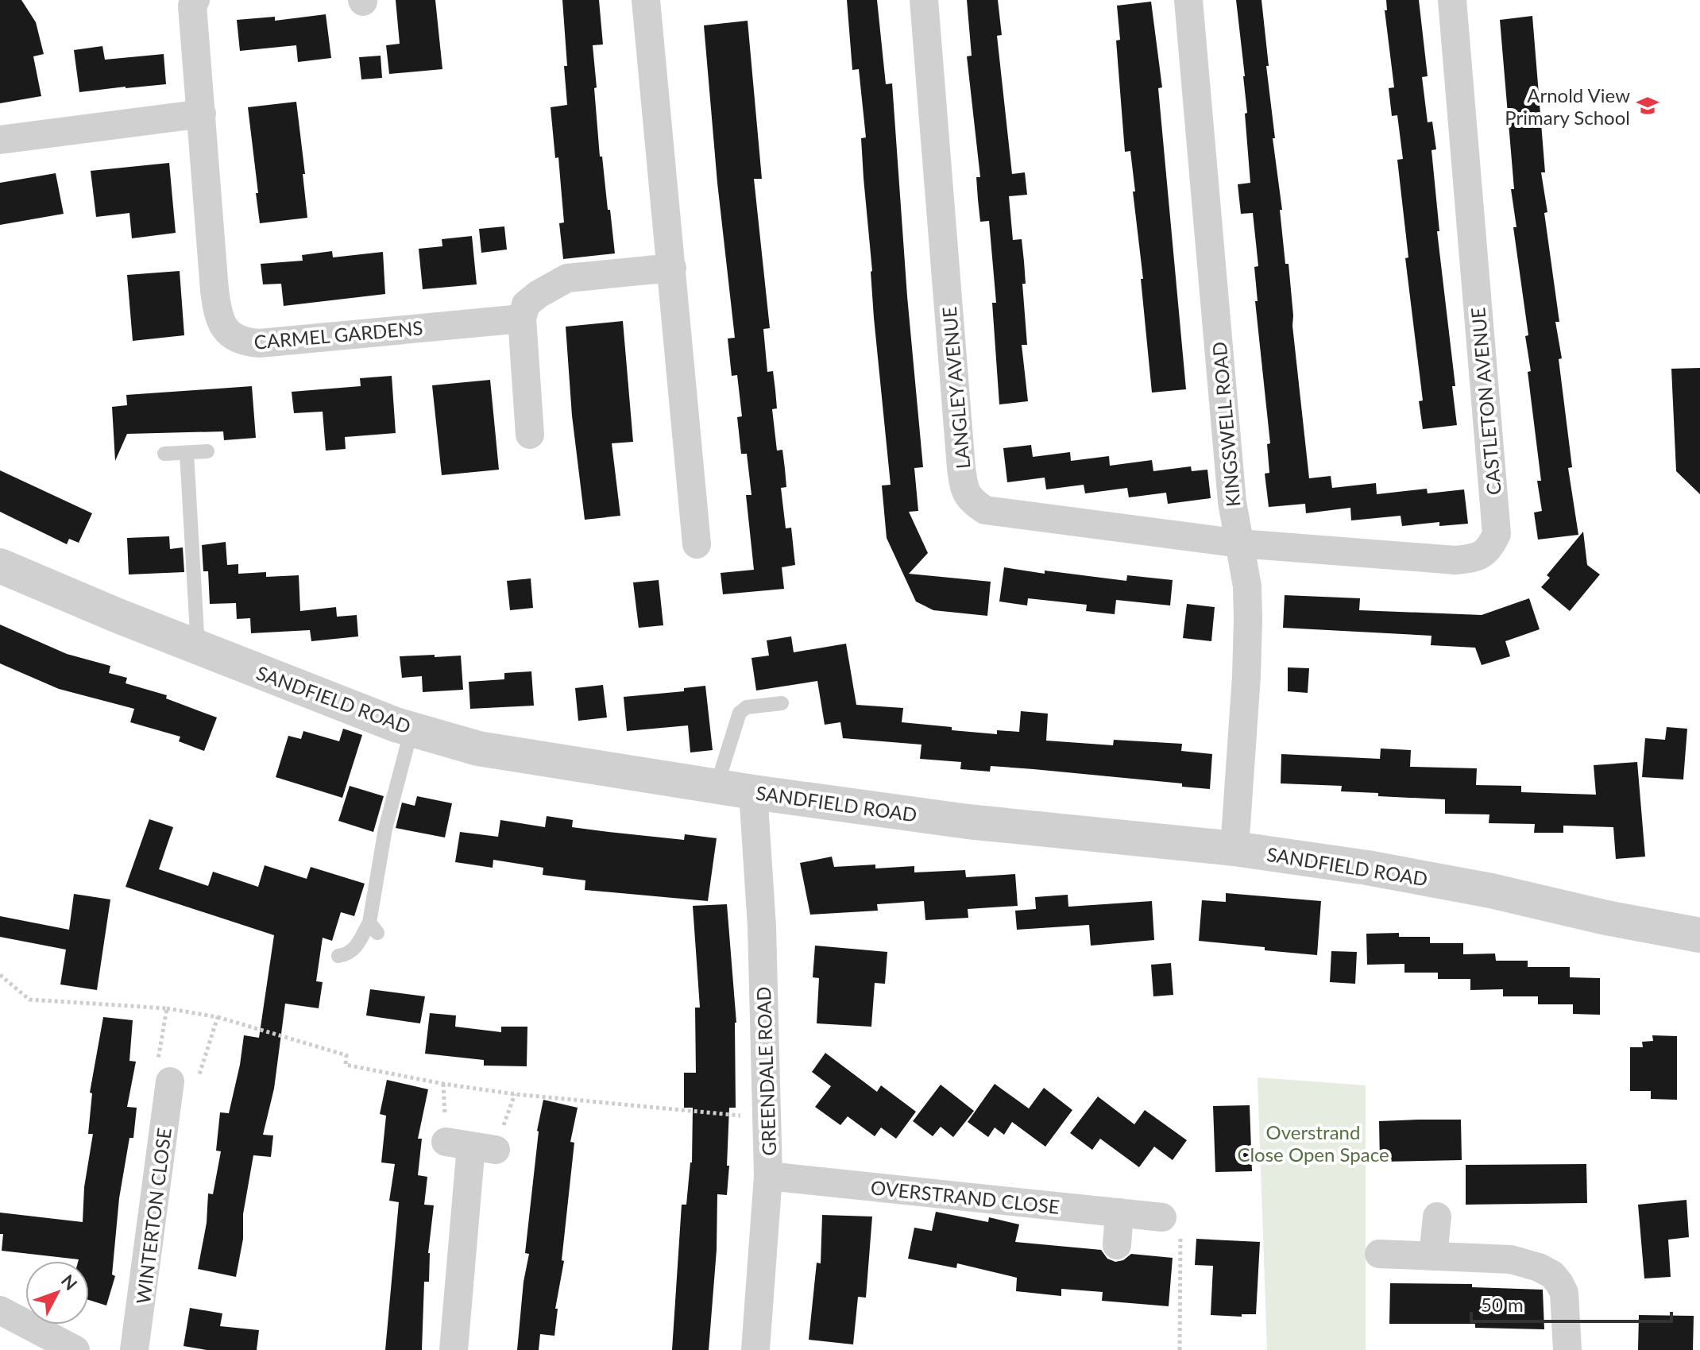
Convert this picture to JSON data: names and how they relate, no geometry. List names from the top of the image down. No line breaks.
{"streets":{"street":["CARMEL GARDENS","LANGLEY AVENUE","CASTLETON AVENUE","KINGSWELL ROAD","SANDFIELD ROAD","GREENDALE ROAD","OVERSTRAND CLOSE","WINTERTON CLOSE"]},"crossings":[["LANGLEY AVENUE","CASTLETON AVENUE"],["LANGLEY AVENUE","KINGSWELL ROAD"],["CASTLETON AVENUE","KINGSWELL ROAD"],["KINGSWELL ROAD","SANDFIELD ROAD"],["SANDFIELD ROAD","GREENDALE ROAD"],["GREENDALE ROAD","OVERSTRAND CLOSE"]],"parks":["Overstrand Close Open Space"],"places":{"school or university":["Arnold View Primary School"]},"scale_bar":"50 m","north":"top right"}
